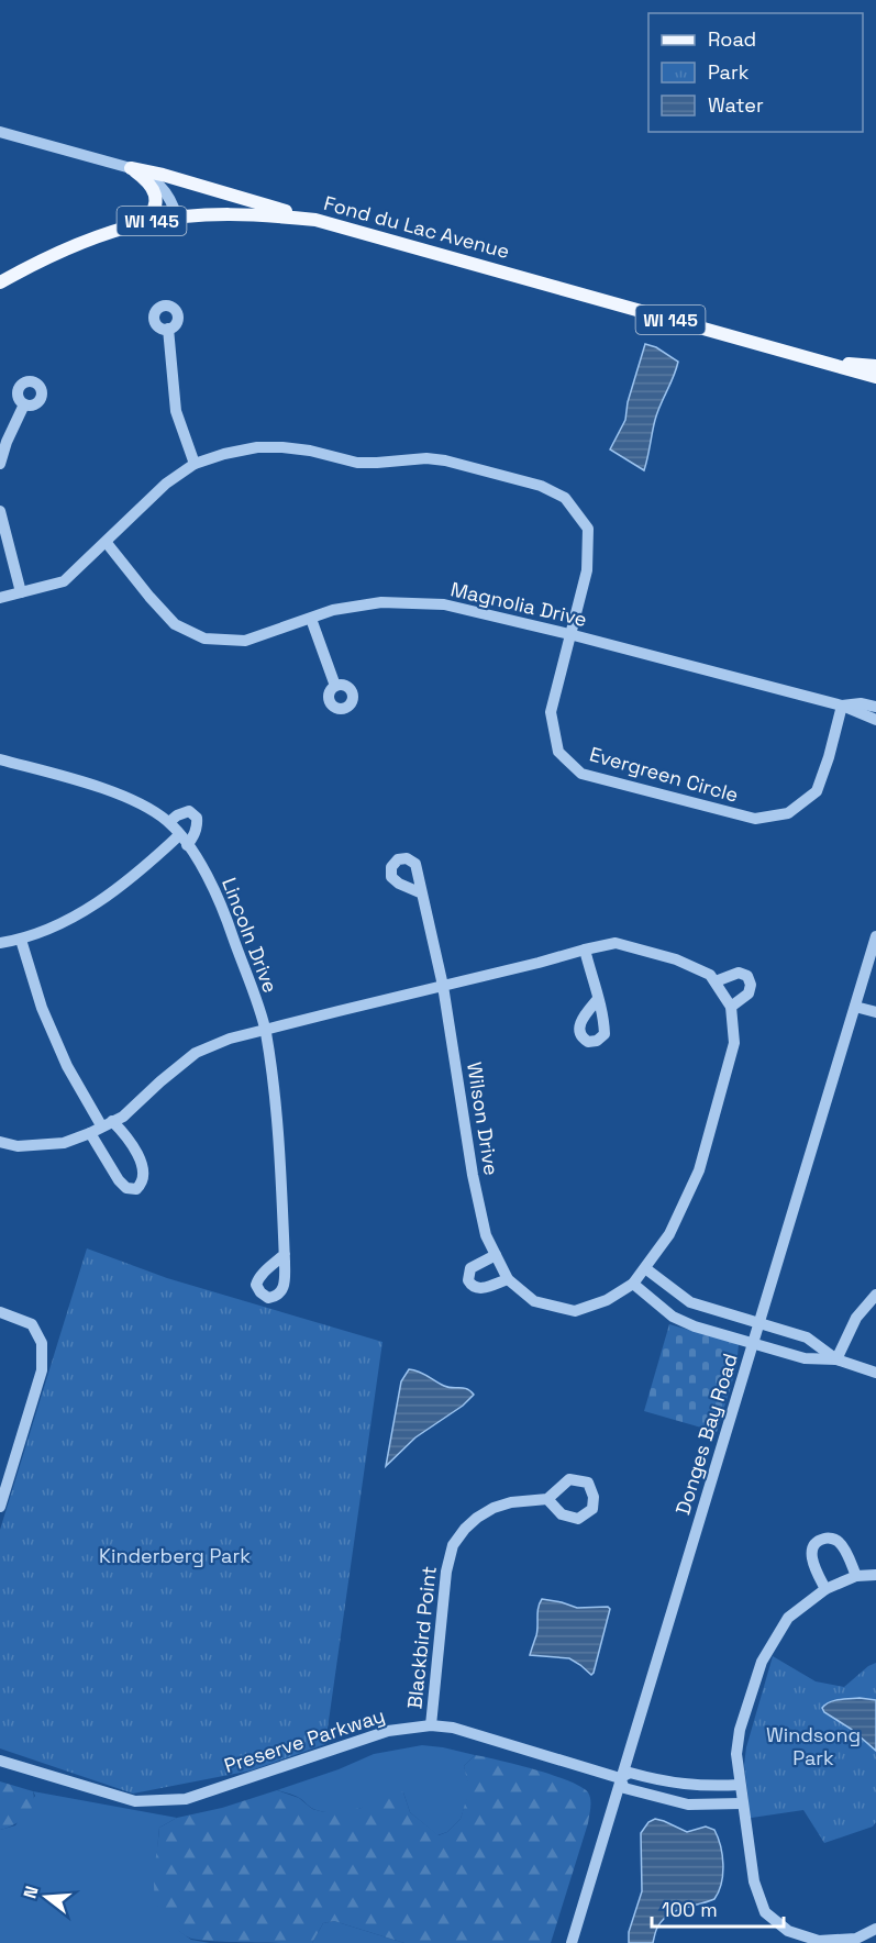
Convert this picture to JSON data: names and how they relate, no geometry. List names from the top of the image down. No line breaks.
{"streets":{"main road":["WI 145","Fond du Lac Avenue"],"street":["Magnolia Drive","Evergreen Circle","Lincoln Drive","Wilson Drive","Donges Bay Road","Blackbird Point","Preserve Parkway"]},"crossings":[["Magnolia Drive","Evergreen Circle"],["Donges Bay Road","Preserve Parkway"],["Blackbird Point","Preserve Parkway"]],"parks":["Kinderberg Park","Windsong Park"],"legend":["Road","Park","Water"],"scale_bar":"100 m","north":"left"}
